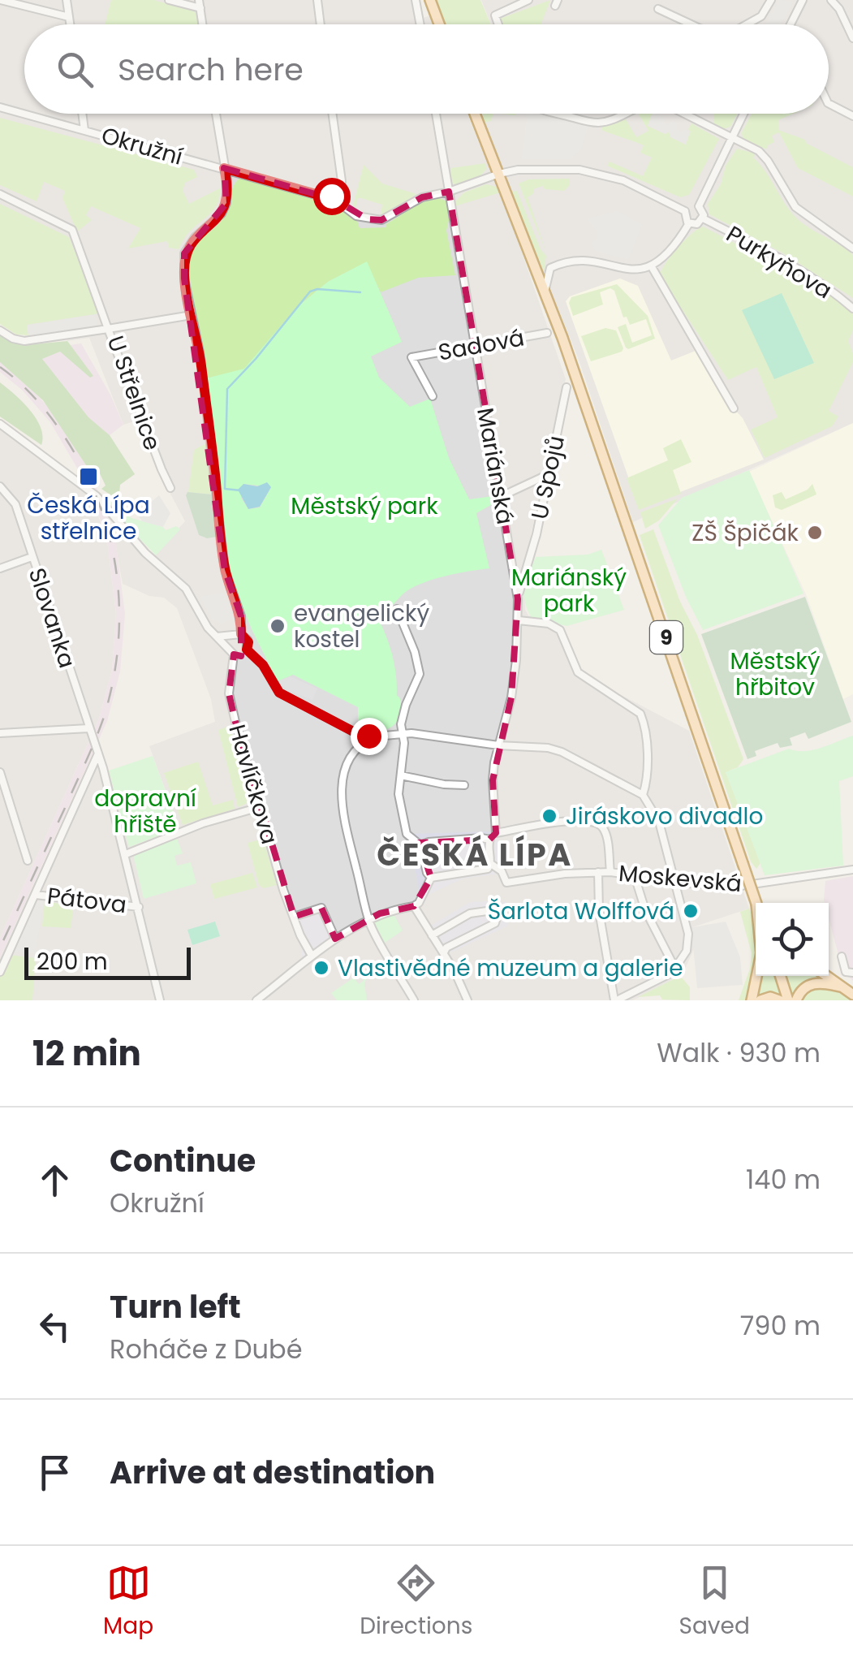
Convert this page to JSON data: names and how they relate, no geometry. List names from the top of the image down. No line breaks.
{"streets":{"main road":["9"],"street":["Okružní","Purkyňova","Sadová","U Střelnice","Mariánská","U Spojů","Slovanka","Havlíčkova","Moskevská","Pátova"]},"crossings":[["Okružní","Mariánská"],["Okružní","9"],["Sadová","Mariánská"],["Mariánská","U Spojů"],["Slovanka","Pátova"]],"districts":["ČESKÁ LÍPA"],"parks":["Městský park","Mariánský park","Městský hřbitov","dopravní hřiště"],"places":{"transit":["Česká Lípa střelnice"],"other":["ZŠ Špičák","evangelický kostel","Jiráskovo divadlo","Šarlota Wolffová","Vlastivědné muzeum a galerie"]},"scale_bar":"200 m","page":{"search":"Search here","scale":"200 m","heading":["12 min","Walk · 930 m"],"list":[["Continue","Okružní","140 m"],["Turn left","Roháče z Dubé","790 m"],"Arrive at destination"],"nav":["Map","Directions","Saved"]}}
